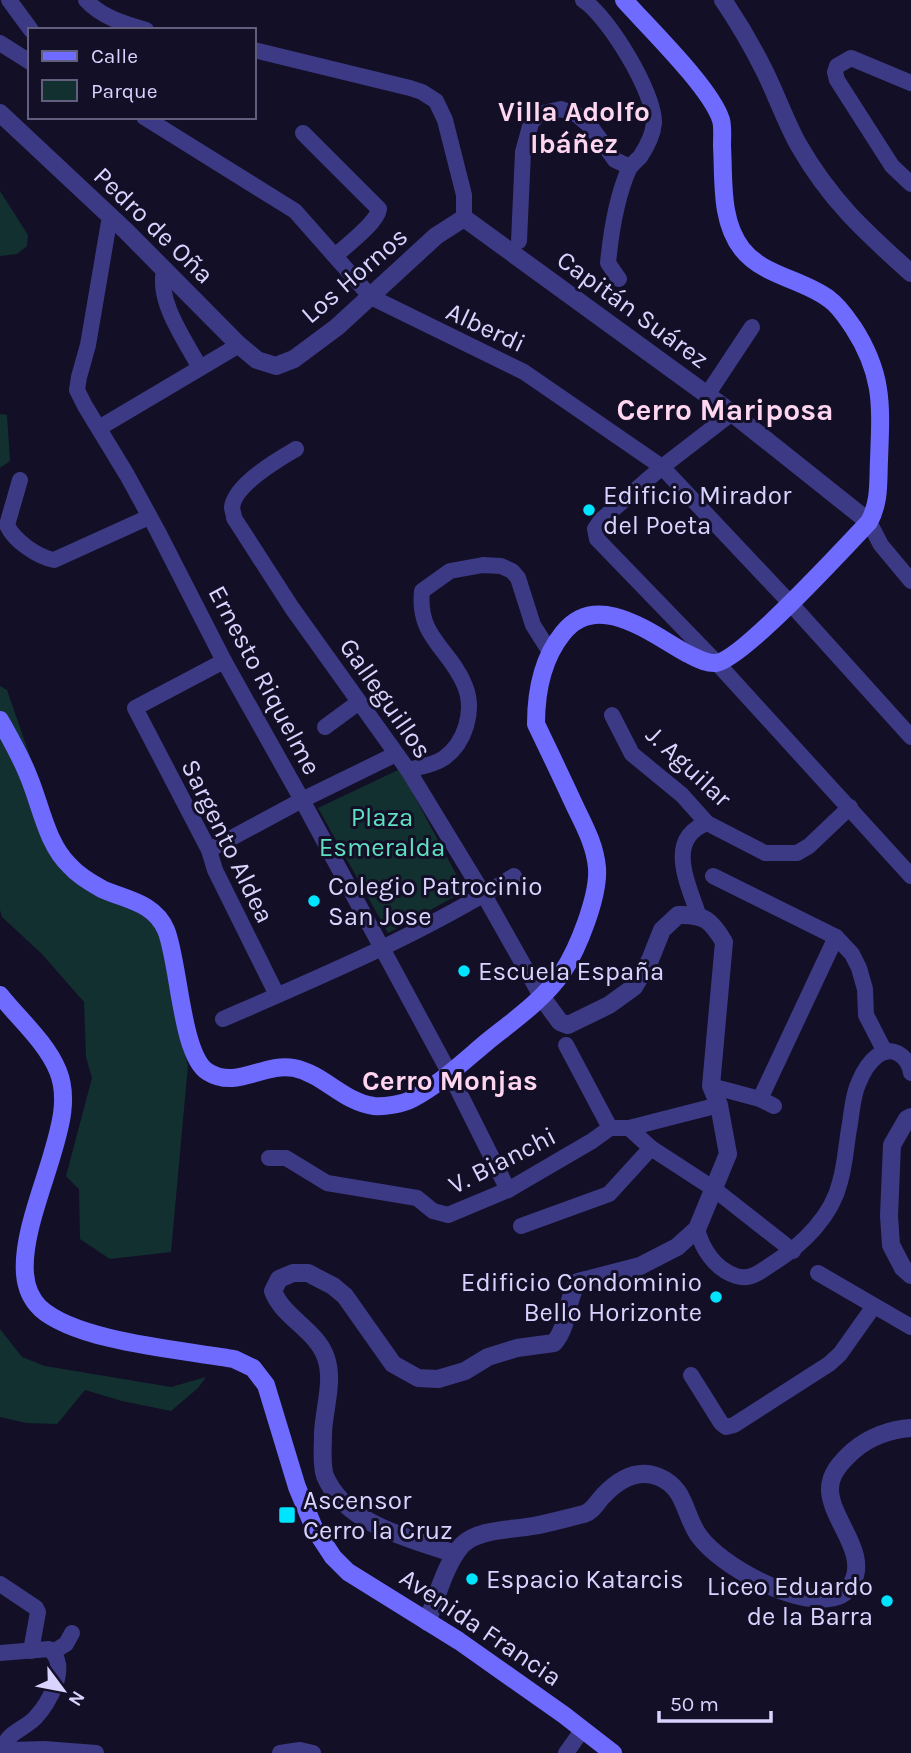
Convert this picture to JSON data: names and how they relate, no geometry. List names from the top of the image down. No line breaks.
{"streets":{"main road":["Avenida Francia"],"street":["Pedro de Oña","Los Hornos","Capitán Suárez","Alberdi","Ernesto Riquelme","Galleguillos","J. Aguilar","Sargento Aldea","V. Bianchi"]},"crossings":[["Pedro de Oña","Los Hornos"],["Pedro de Oña","Ernesto Riquelme"],["Los Hornos","Capitán Suárez"],["Los Hornos","Alberdi"],["Ernesto Riquelme","Sargento Aldea"],["Ernesto Riquelme","V. Bianchi"]],"districts":["Villa Adolfo Ibáñez","Cerro Mariposa","Cerro Monjas"],"parks":["Plaza Esmeralda"],"places":{"other":["Edificio Mirador del Poeta","Colegio Patrocinio San Jose","Escuela España","Edificio Condominio Bello Horizonte","Espacio Katarcis","Liceo Eduardo de la Barra"],"transit":["Ascensor Cerro la Cruz"]},"legend":["Calle","Parque"],"scale_bar":"50 m","north":"bottom right"}
